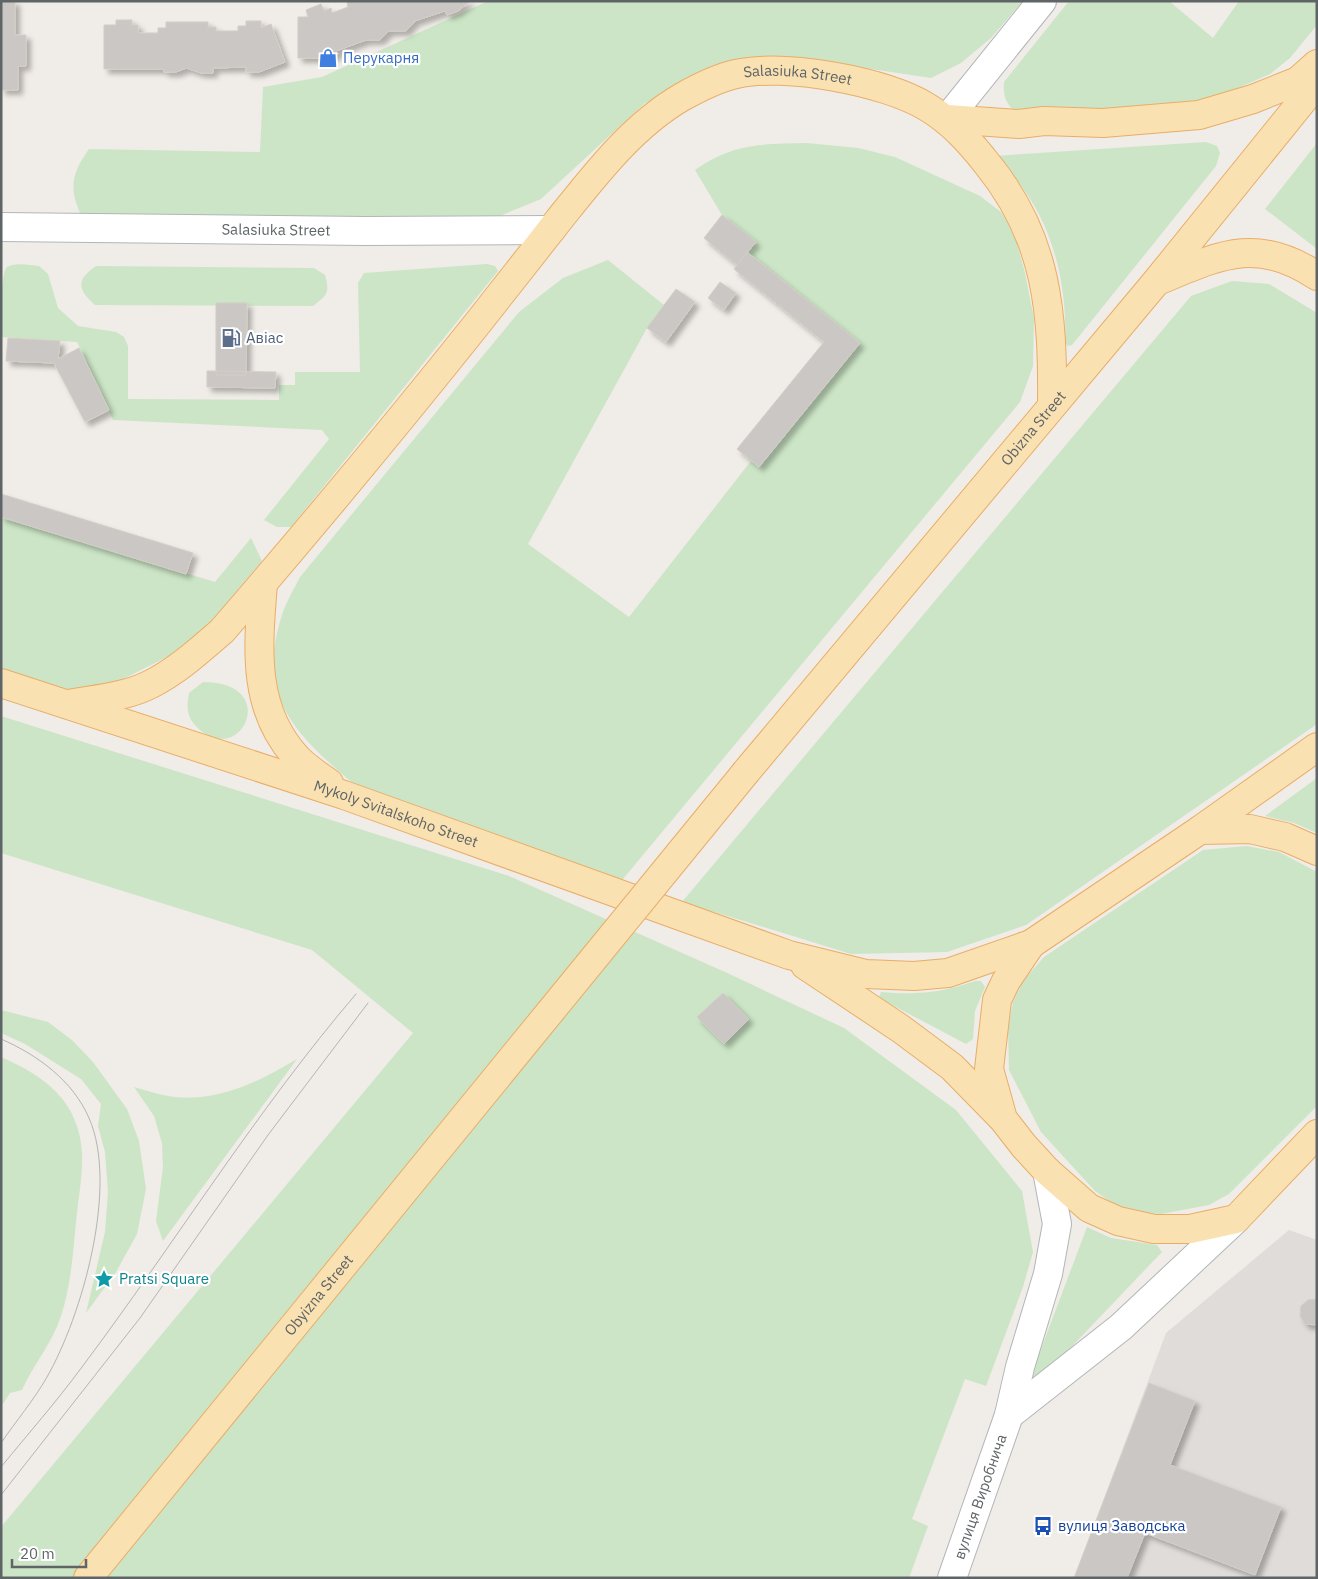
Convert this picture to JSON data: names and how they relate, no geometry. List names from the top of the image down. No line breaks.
{"streets":{"main road":["Salasiuka Street","Obizna Street","Mykoly Svitalskoho Street","Obyizna Street"],"street":["вулиця Виробнича"]},"crossings":[["Salasiuka Street","Mykoly Svitalskoho Street"],["Obizna Street","Obyizna Street"]],"places":{"shop":["Перукарня"],"fuel station":["Авіас"],"place":["Pratsi Square"],"bus stop":["вулиця Заводська"]},"scale_bar":"20 m"}
